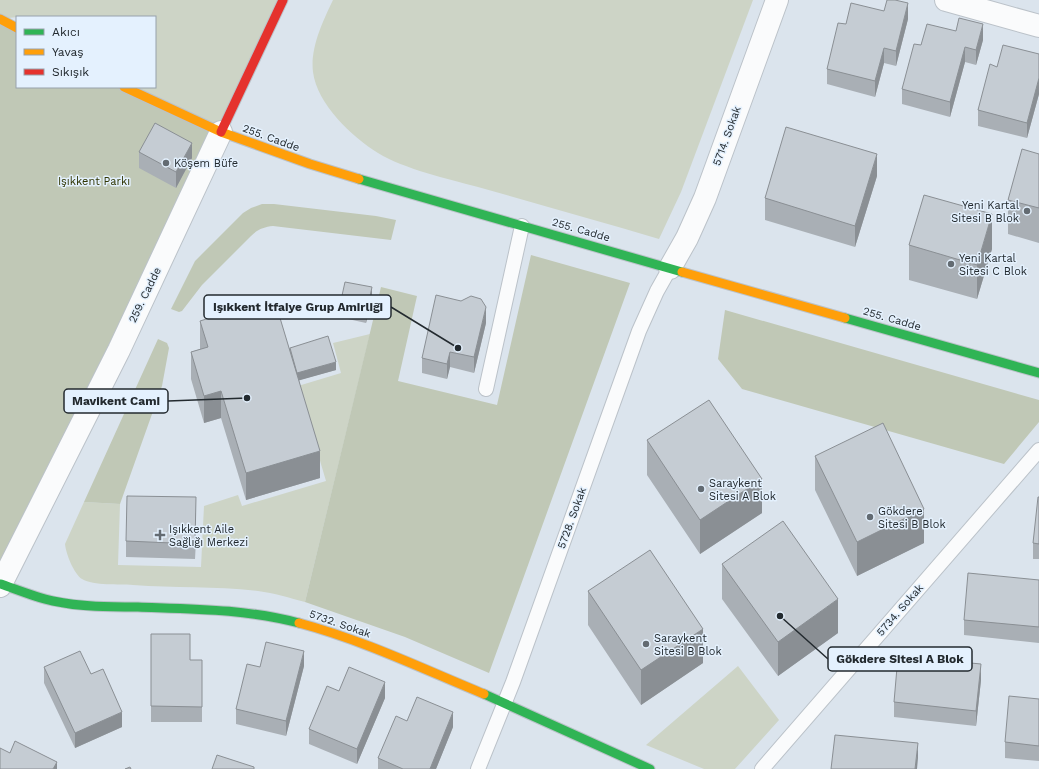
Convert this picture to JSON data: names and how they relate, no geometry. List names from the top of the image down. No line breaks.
{"streets":{"street":["5714. Sokak","255. Cadde","259. Cadde","5732. Sokak"],"lane":["5728. Sokak","5734. Sokak"]},"crossings":[["5714. Sokak","255. Cadde"],["5714. Sokak","5728. Sokak"],["255. Cadde","259. Cadde"],["255. Cadde","5728. Sokak"],["259. Cadde","5732. Sokak"],["5728. Sokak","5732. Sokak"]],"parks":["Işıkkent Parkı"],"places":{"other":["Köşem Büfe","Yeni Kartal Sitesi B Blok","Yeni Kartal Sitesi C Blok","Işıkkent İtfaiye Grup Amirliği","Mavikent Cami","Saraykent Sitesi A Blok","Gökdere Sitesi B Blok","Gökdere Sitesi A Blok","Saraykent Sitesi B Blok"],"health":["Işıkkent Aile Sağlığı Merkezi"]},"legend":["Akıcı","Yavaş","Sıkışık"]}
